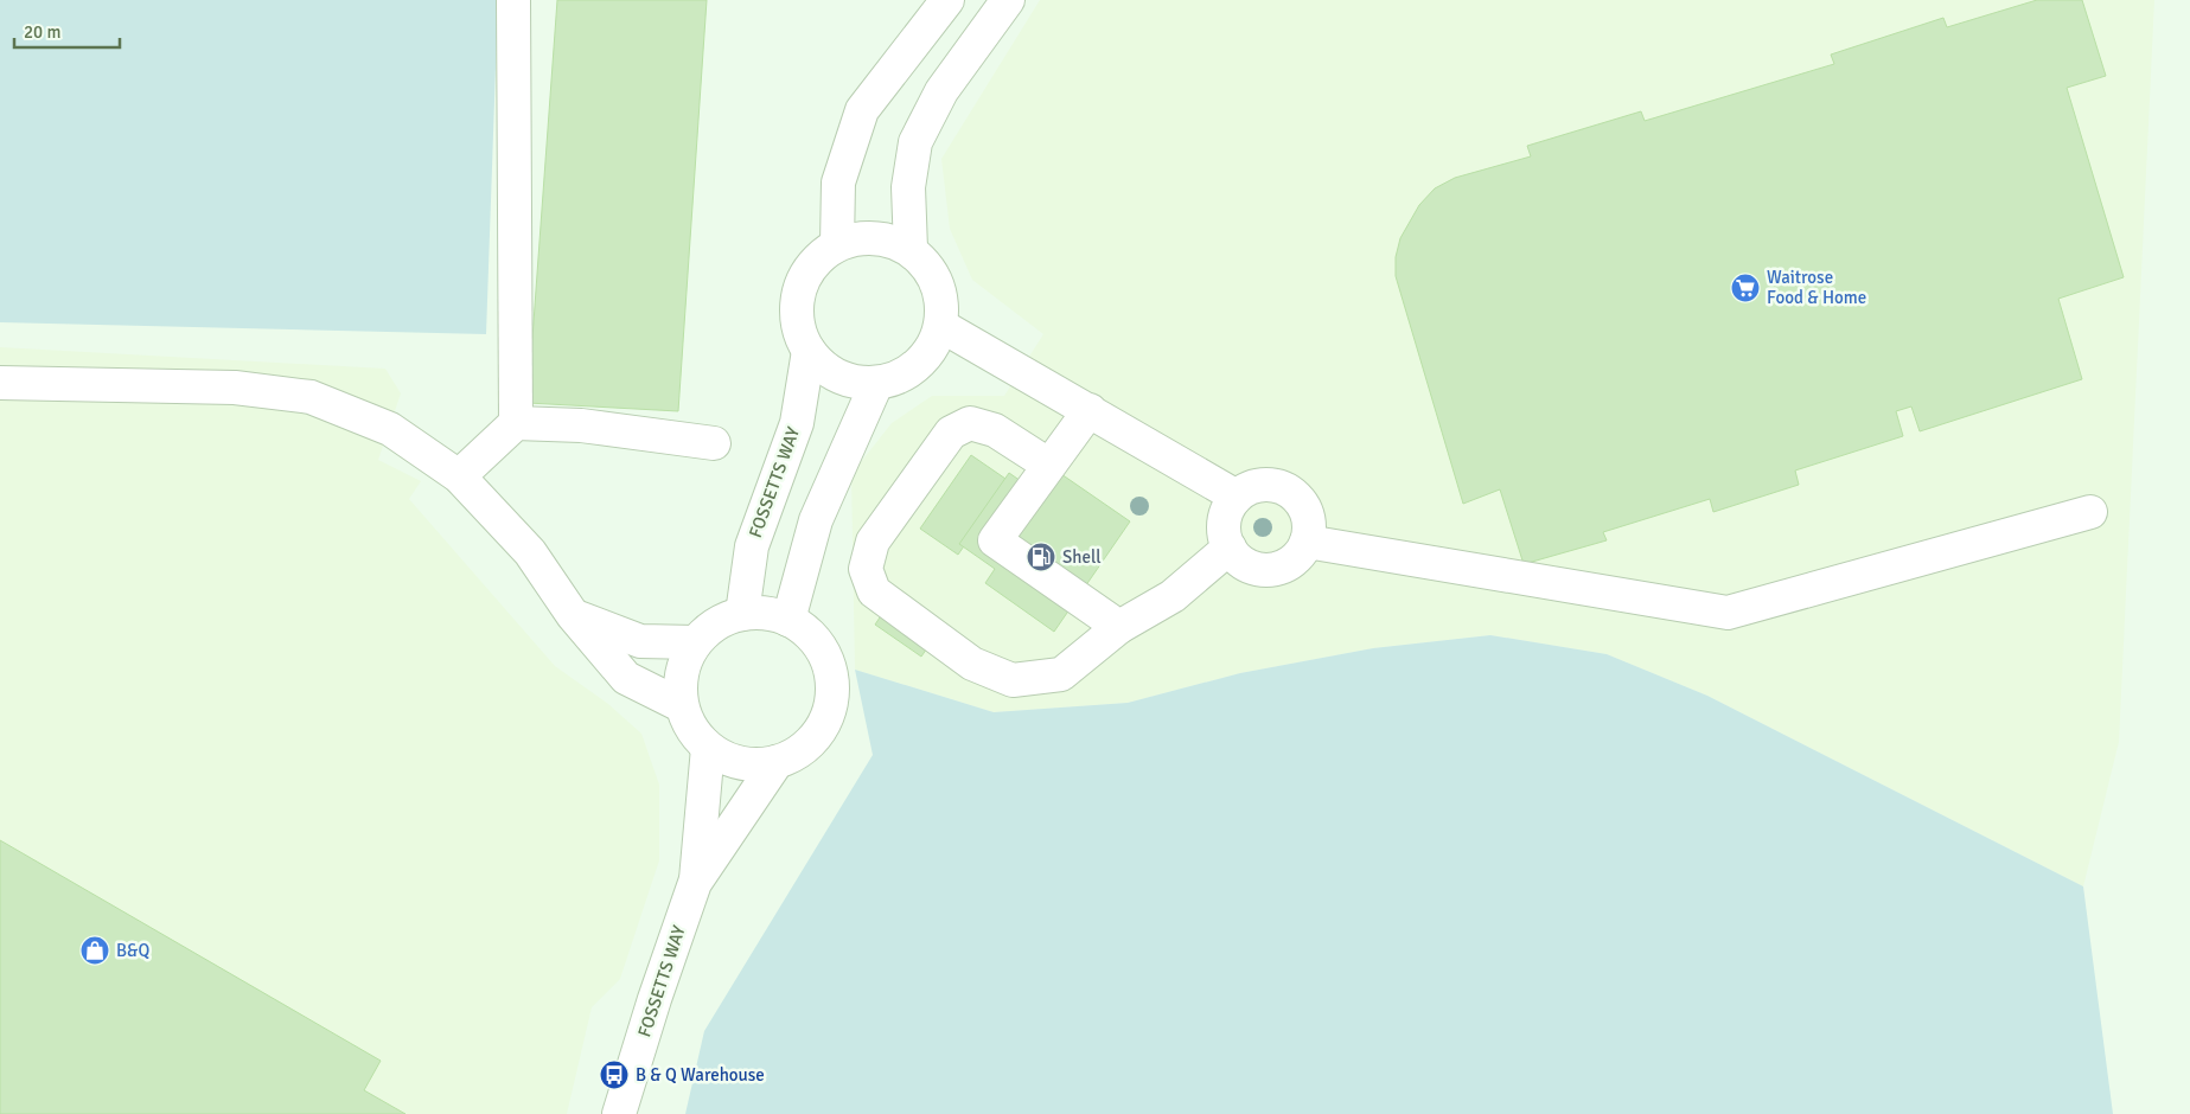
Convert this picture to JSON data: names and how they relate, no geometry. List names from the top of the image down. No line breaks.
{"streets":{"street":["FOSSETTS WAY"]},"places":{"supermarket":["Waitrose Food & Home"],"fuel station":["Shell"],"shop":["B&Q"],"bus stop":["B & Q Warehouse"]},"scale_bar":"20 m"}
